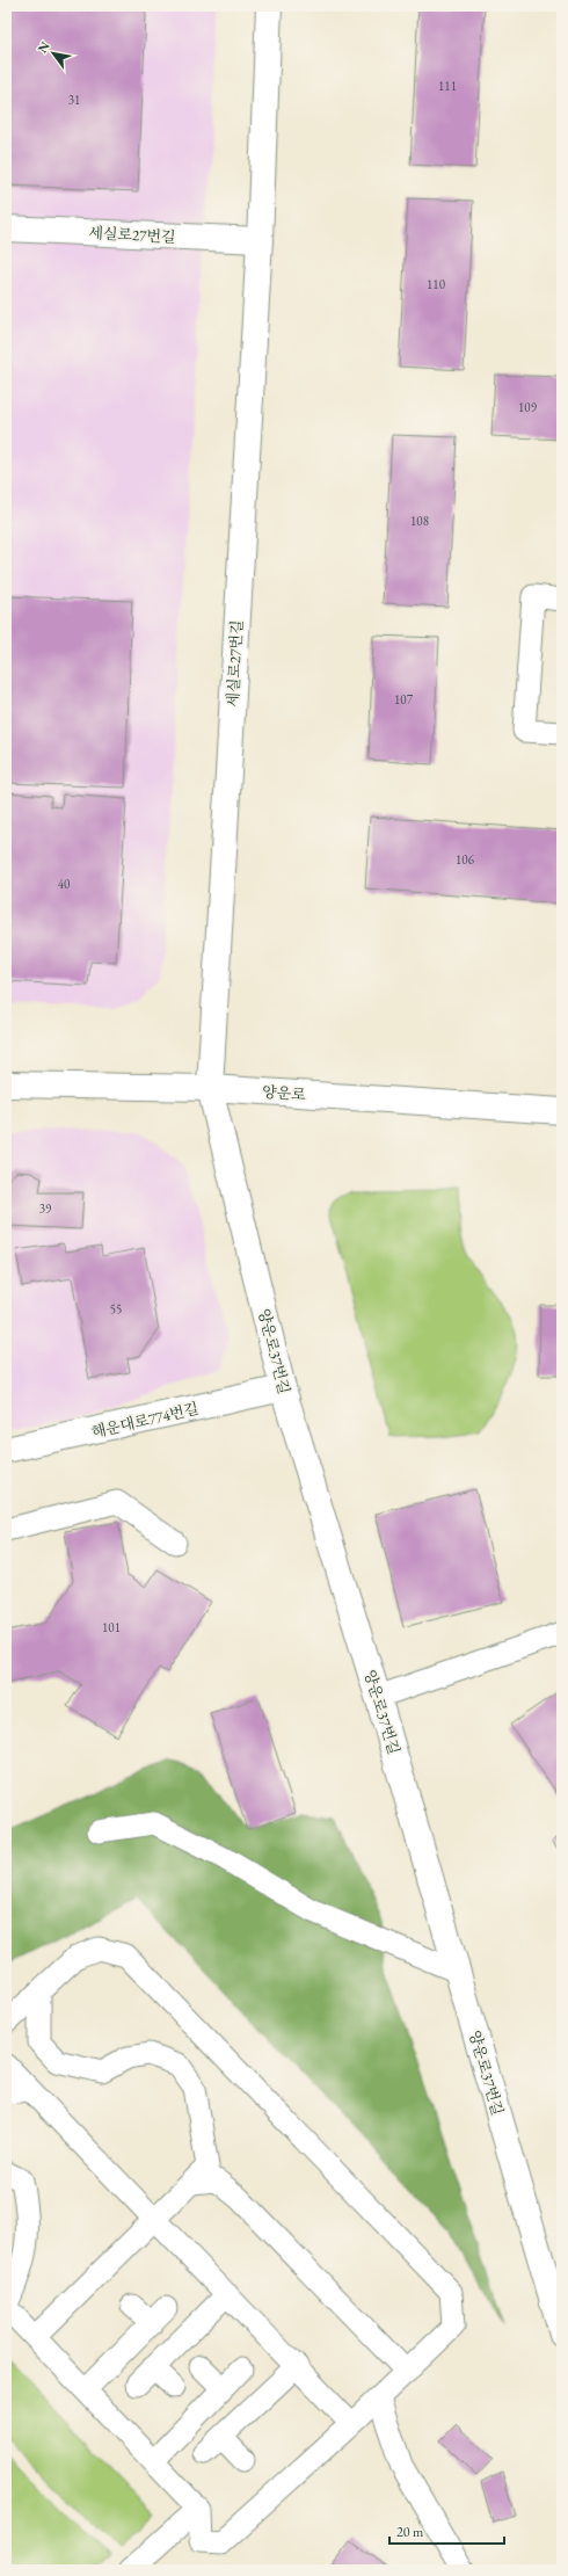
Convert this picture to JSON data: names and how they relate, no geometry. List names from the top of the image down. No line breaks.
{"streets":{"street":["세실로27번길","양운로","양운로37번길","해운대로774번길"]},"crossings":[["세실로27번길","양운로"],["세실로27번길","양운로37번길"],["양운로","양운로37번길"],["양운로37번길","해운대로774번길"]],"house_numbers":["111","31","110","109","108","107","106","40","39","55","101"],"scale_bar":"20 m","north":"top left"}
